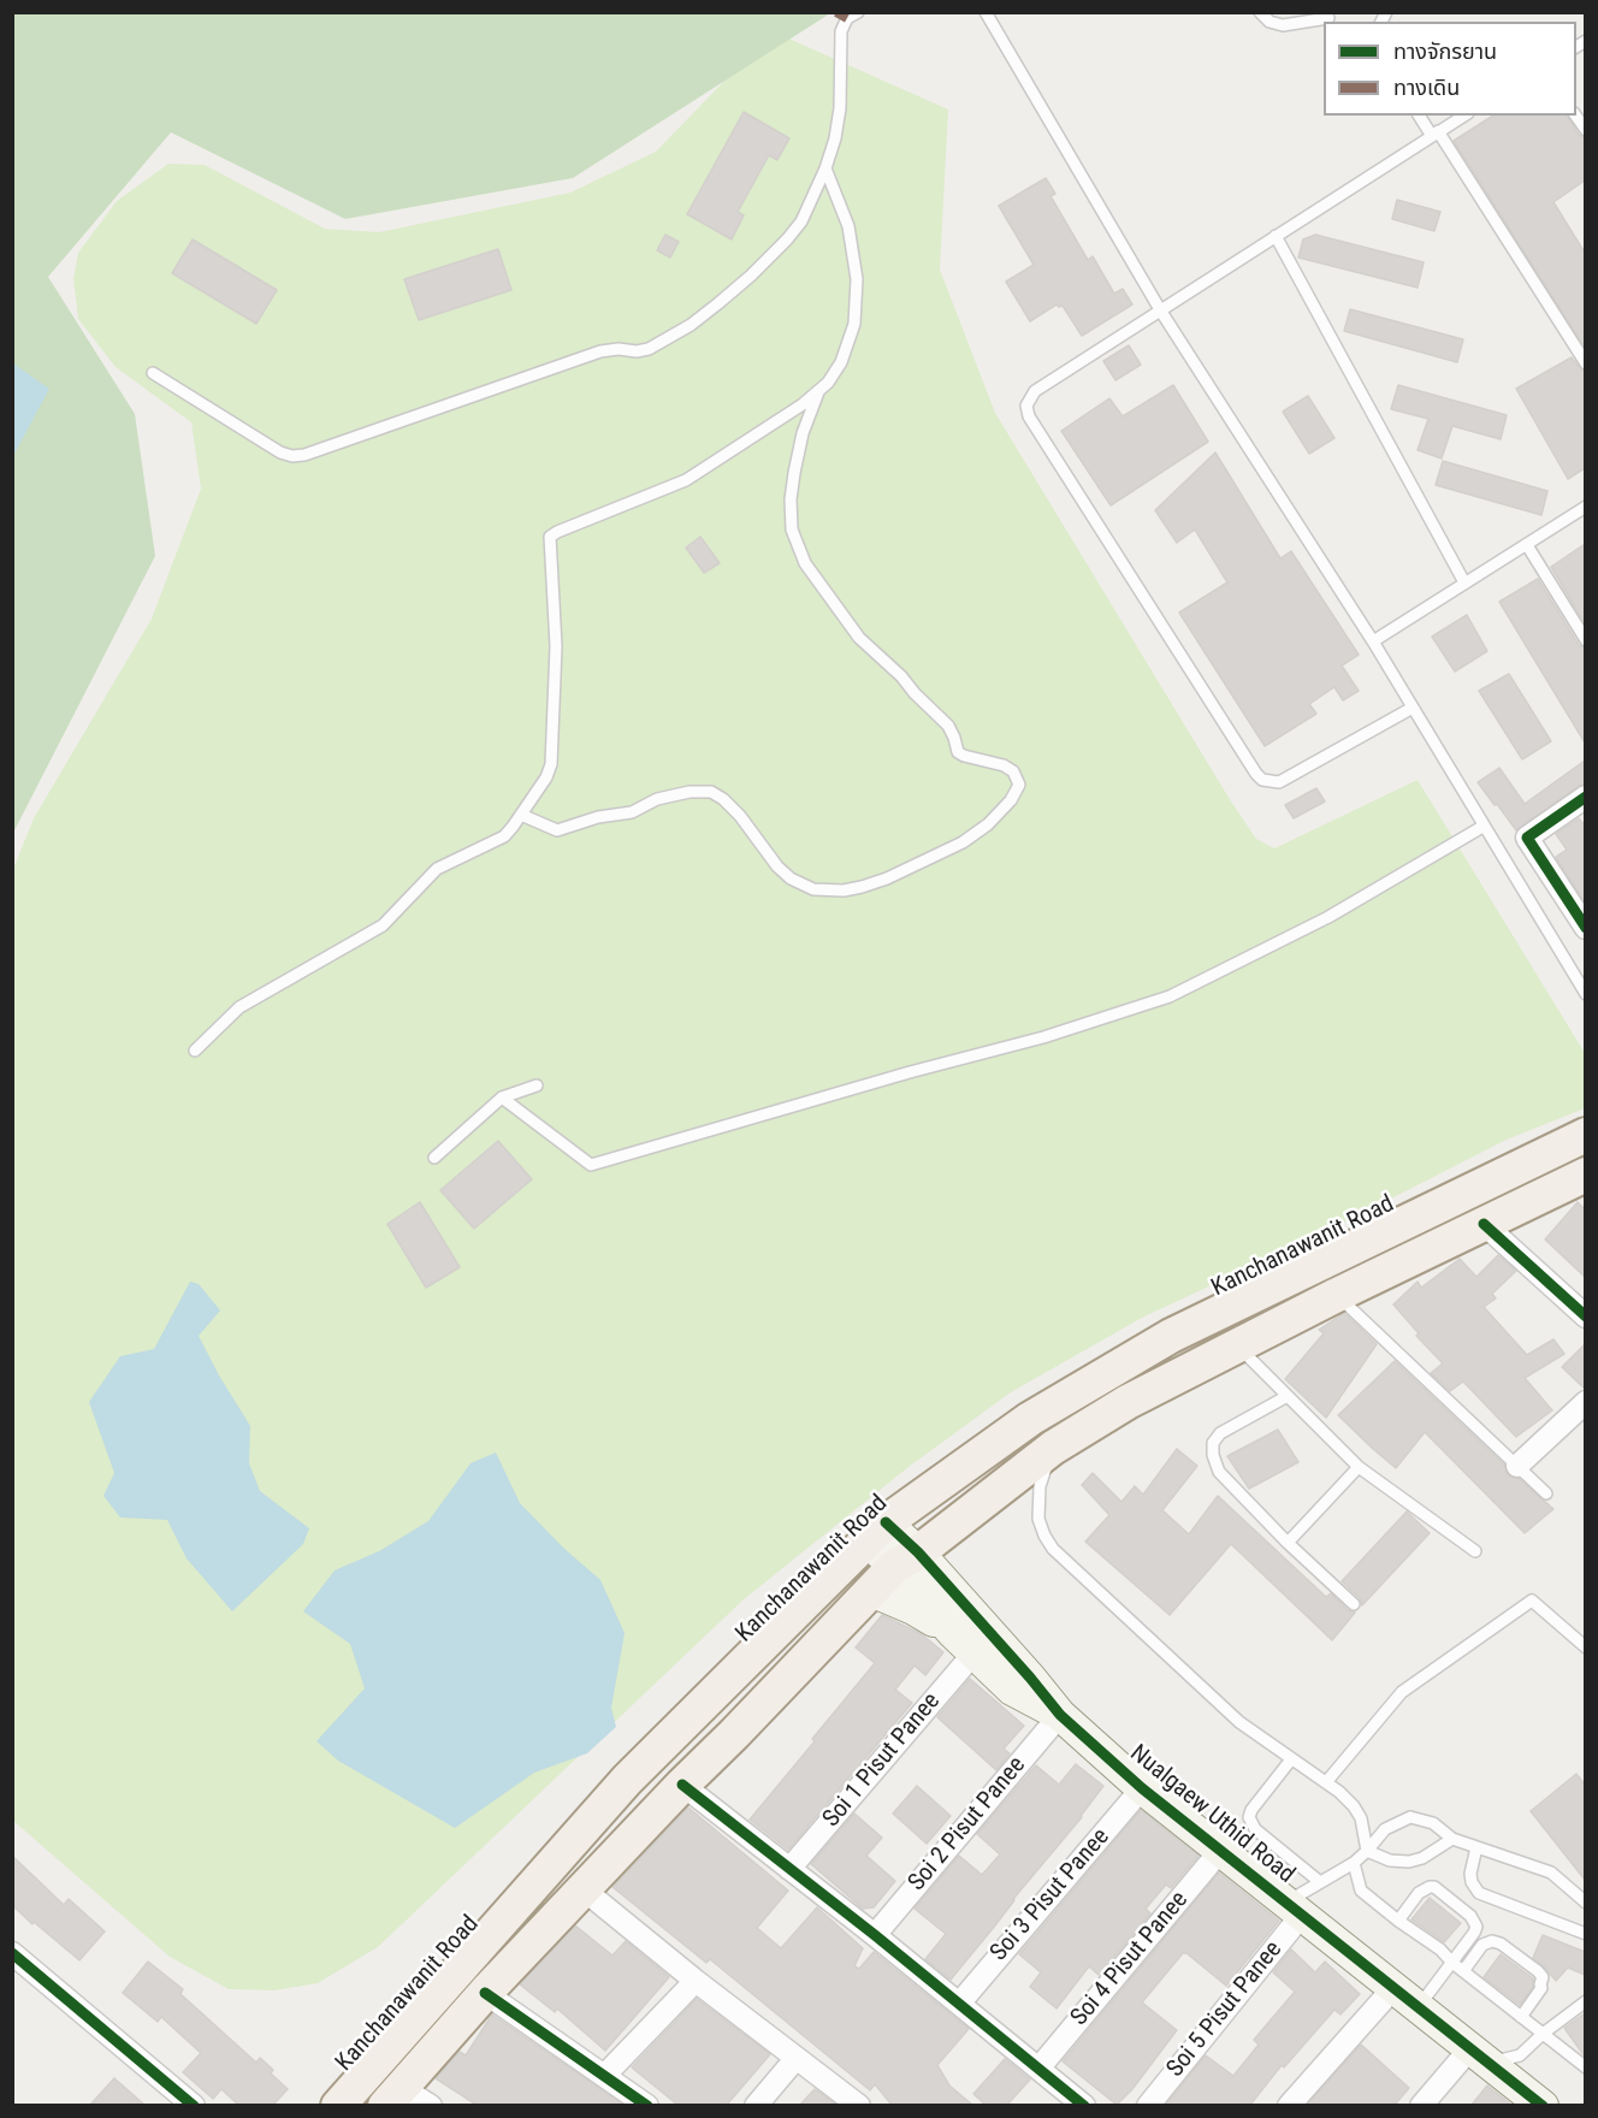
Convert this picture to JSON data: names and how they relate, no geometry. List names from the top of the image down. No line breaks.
{"streets":{"main road":["Kanchanawanit Road"],"street":["Soi 1 Pisut Panee","Nualgaew Uthid Road","Soi 2 Pisut Panee","Soi 3 Pisut Panee","Soi 4 Pisut Panee","Soi 5 Pisut Panee"]},"crossings":[["Kanchanawanit Road","Nualgaew Uthid Road"],["Soi 1 Pisut Panee","Nualgaew Uthid Road"],["Nualgaew Uthid Road","Soi 2 Pisut Panee"],["Nualgaew Uthid Road","Soi 3 Pisut Panee"],["Nualgaew Uthid Road","Soi 4 Pisut Panee"],["Nualgaew Uthid Road","Soi 5 Pisut Panee"]],"legend":["ทางจักรยาน","ทางเดิน"]}
